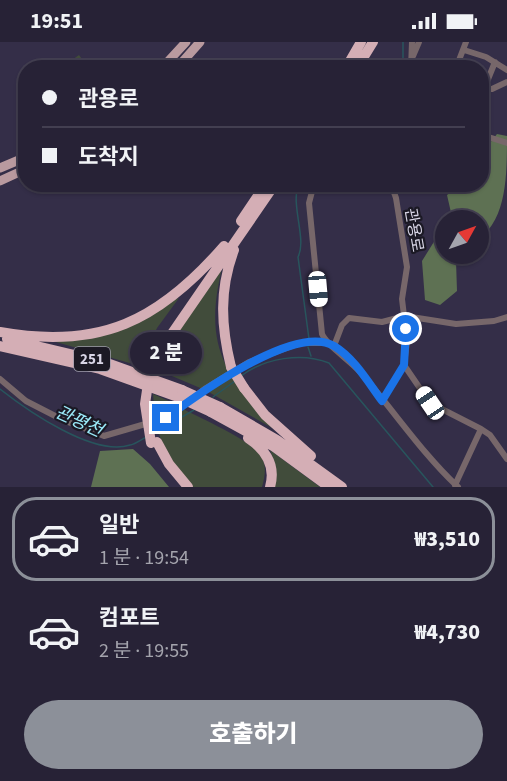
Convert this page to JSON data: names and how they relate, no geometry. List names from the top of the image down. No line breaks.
{"streets":{"highway":["251"],"street":["관용로"]},"water":["관평천"],"north":"top right","page":{"status":"19:51","banner":["관용로","도착지"],"bubble":"2 분","list":[{"name":"일반","note":"1 분 · 19:54","value":"₩3,510"},{"name":"컴포트","note":"2 분 · 19:55","value":"₩4,730"}],"buttons":"호출하기"}}
